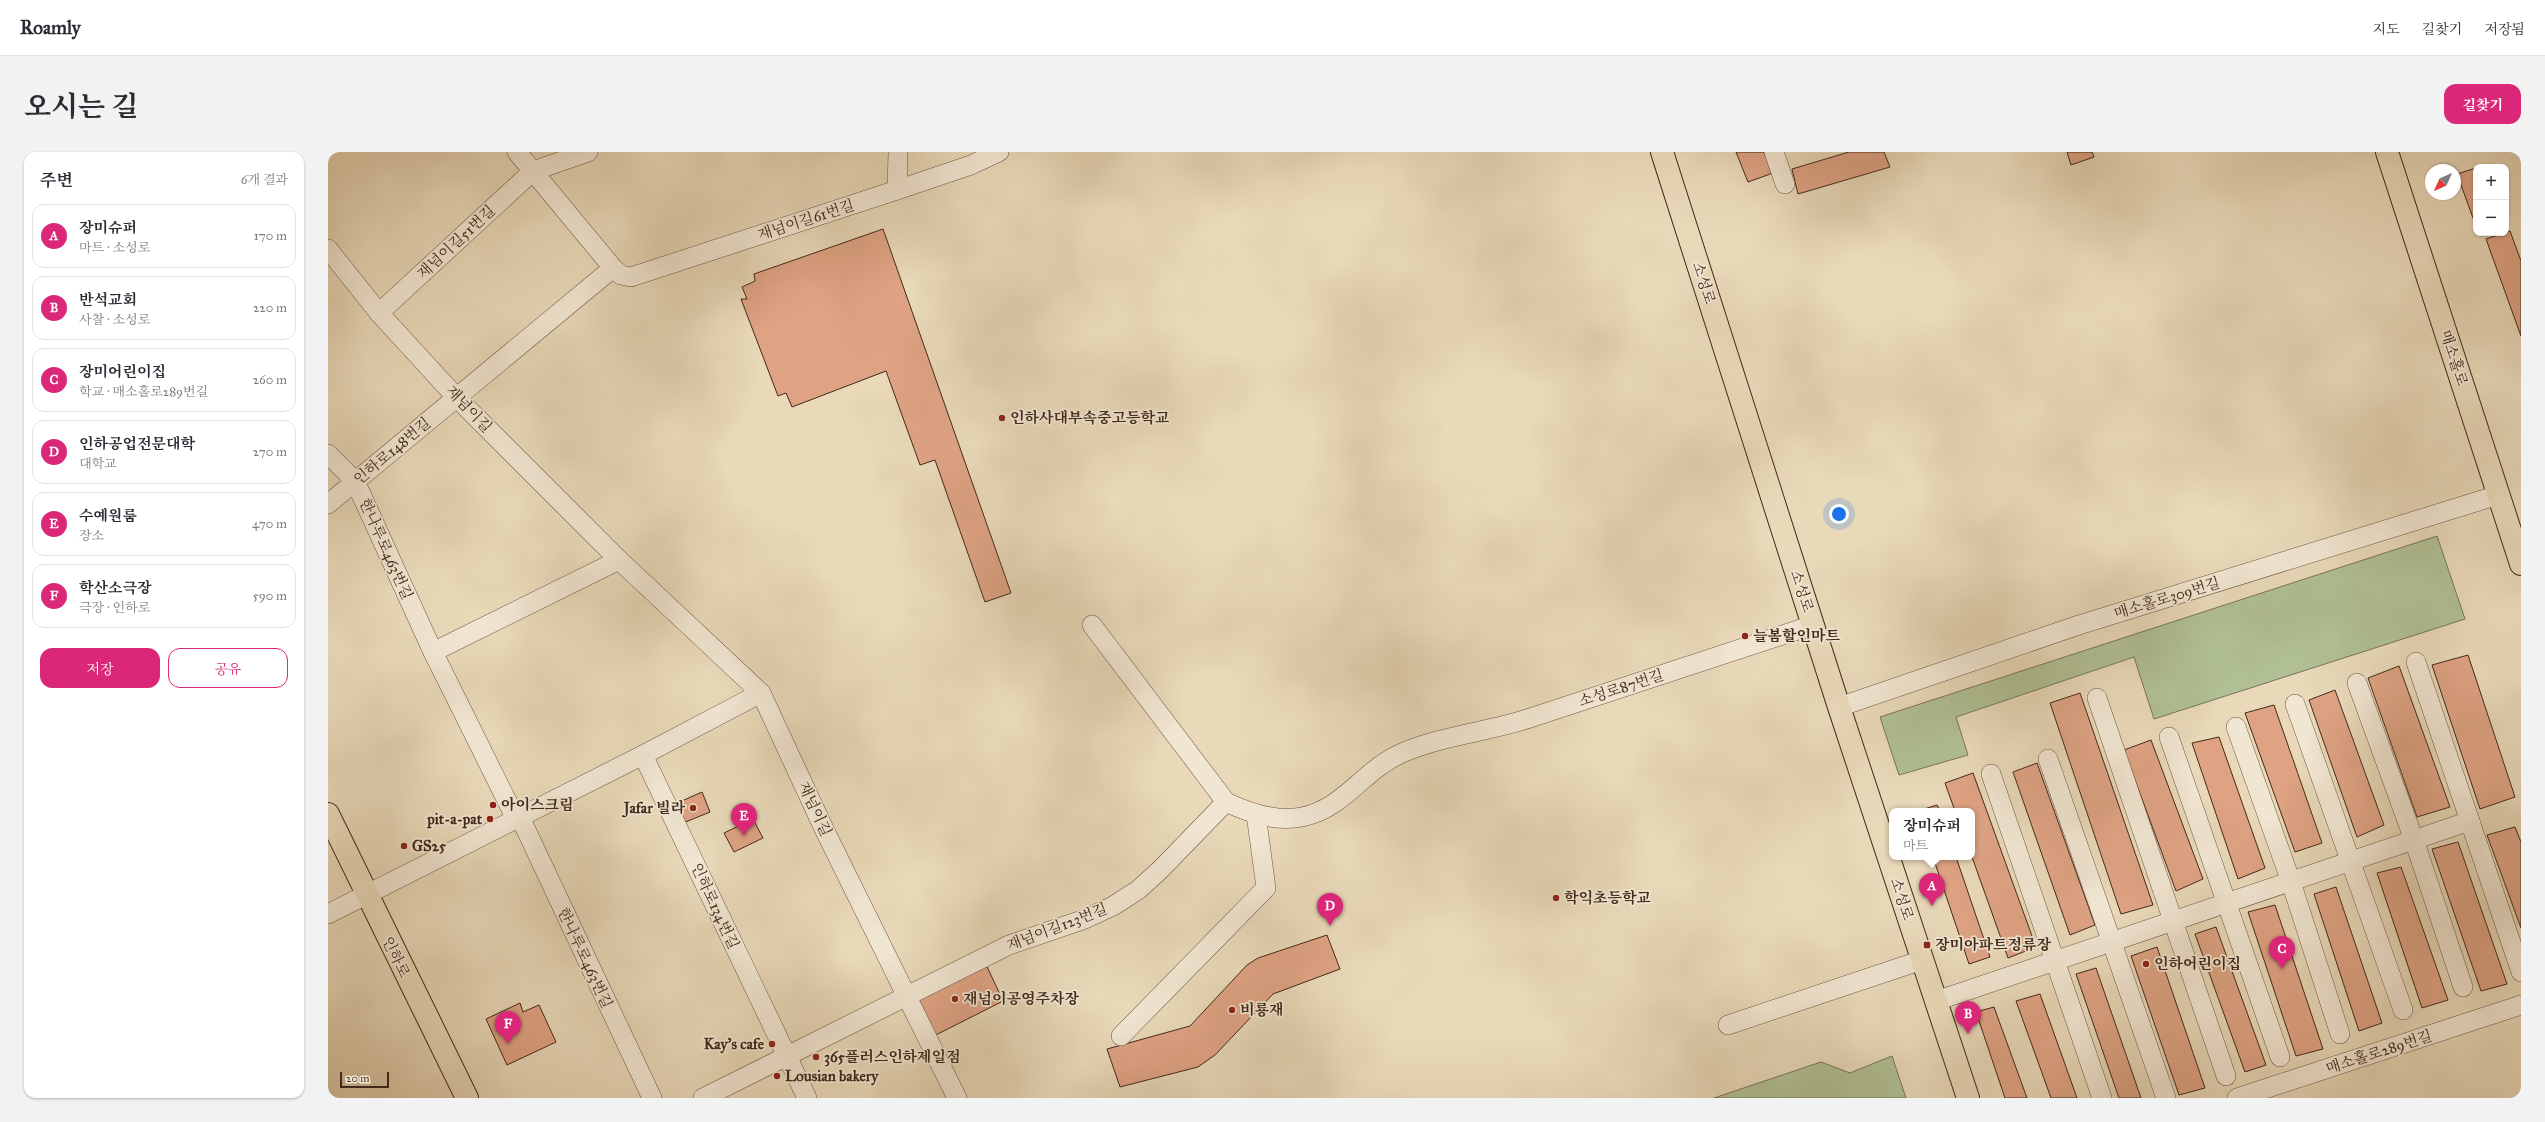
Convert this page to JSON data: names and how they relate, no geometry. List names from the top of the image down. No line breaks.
{"streets":{"main road":["소성로","매소홀로","인하로"],"street":["재넘이길61번길","재넘이길51번길","재넘이길","인하로148번길","한나루로463번길","매소홀로309번길","소성로87번길","인하로134번길","재넘이길123번길","매소홀로289번길"]},"crossings":[["재넘이길61번길","재넘이길51번길"],["재넘이길51번길","재넘이길"],["소성로","매소홀로309번길"],["소성로","소성로87번길"],["매소홀로","매소홀로309번길"],["재넘이길","인하로148번길"],["재넘이길","재넘이길123번길"],["인하로148번길","한나루로463번길"],["인하로134번길","재넘이길123번길"]],"places":{"other":["인하사대부속중고등학교","늘봄할인마트","아이스크림","Jafar 빌라","pit-a-pat","GS25","학익초등학교","인하어린이집","재넘이공영주차장","비룡재","Kay’s cafe","365플러스인하제일점","Lousian bakery"],"transit":["장미아파트정류장"]},"scale_bar":"20 m","north":"bottom left","page":{"header":"Roamly","nav":["지도","길찾기","저장됨"],"title":"오시는 길","buttons":["길찾기",["저장","공유"]],"heading":["주변","6개 결과"],"map_buttons":["+","−"],"list":[{"mark":"A","name":"장미슈퍼","note":"마트 · 소성로","value":"170 m"},{"mark":"B","name":"반석교회","note":"사찰 · 소성로","value":"220 m"},{"mark":"C","name":"장미어린이집","note":"학교 · 매소홀로289번길","value":"260 m"},{"mark":"D","name":"인하공업전문대학","note":"대학교","value":"270 m"},{"mark":"E","name":"수예원룸","note":"장소","value":"470 m"},{"mark":"F","name":"학산소극장","note":"극장 · 인하로","value":"590 m"}],"pins":["E","A","D","C","B","F"],"popup":["장미슈퍼","마트"],"scale":"20 m"}}
